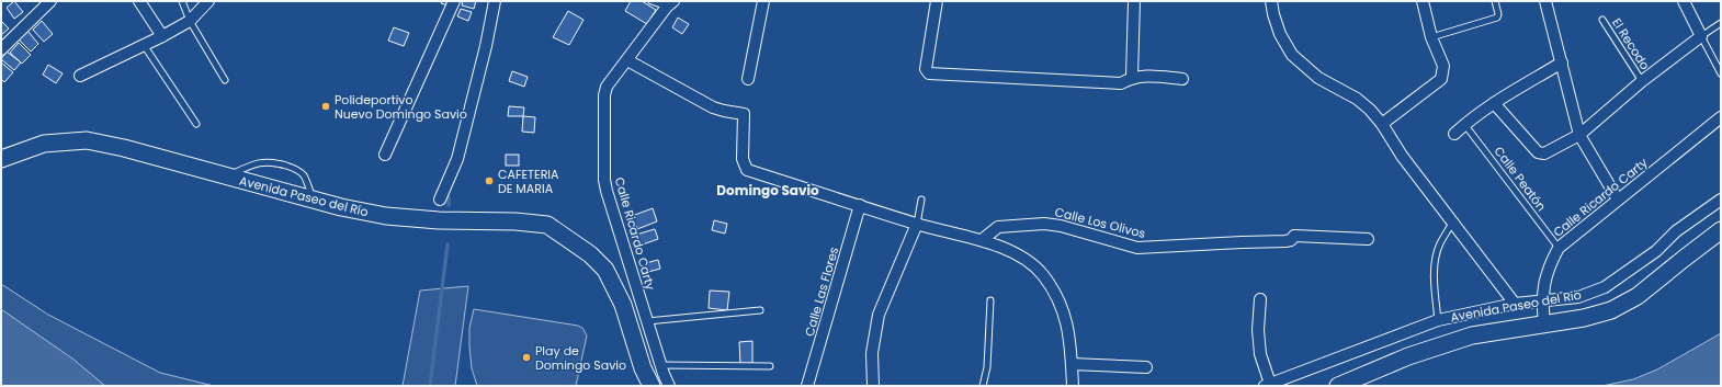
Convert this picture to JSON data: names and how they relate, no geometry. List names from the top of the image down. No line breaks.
{"streets":{"street":["Avenida Paseo del Río","Calle Ricardo Carty","Calle Los Olivos","Calle Las Flores"],"lane":["El Recodo","Calle Peatón"]},"crossings":[["Calle Peatón","Calle Ricardo Carty"],["Avenida Paseo del Río","Calle Ricardo Carty"]],"districts":["Domingo Savio"],"places":["Polideportivo Nuevo Domingo Savio","CAFETERIA DE MARIA","Play de Domingo Savio"]}
